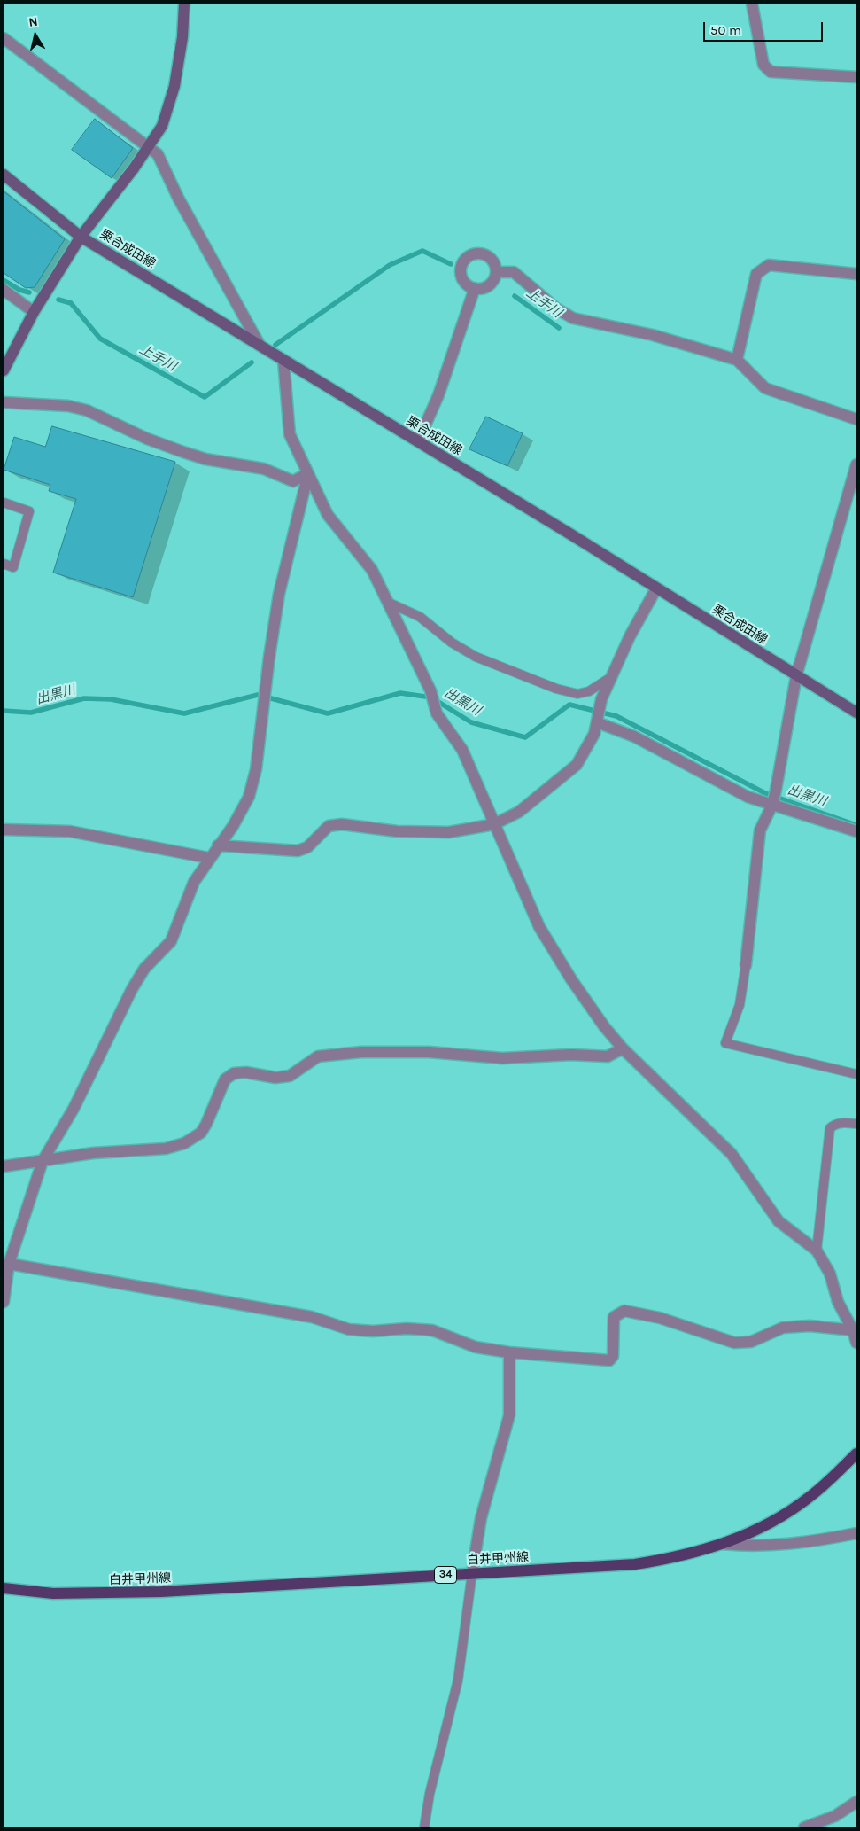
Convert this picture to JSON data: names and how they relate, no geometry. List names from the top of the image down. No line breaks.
{"streets":{"main road":["栗合成田線","白井甲州線","34"]},"water":["上手川","出黒川"],"scale_bar":"50 m","north":"top"}
